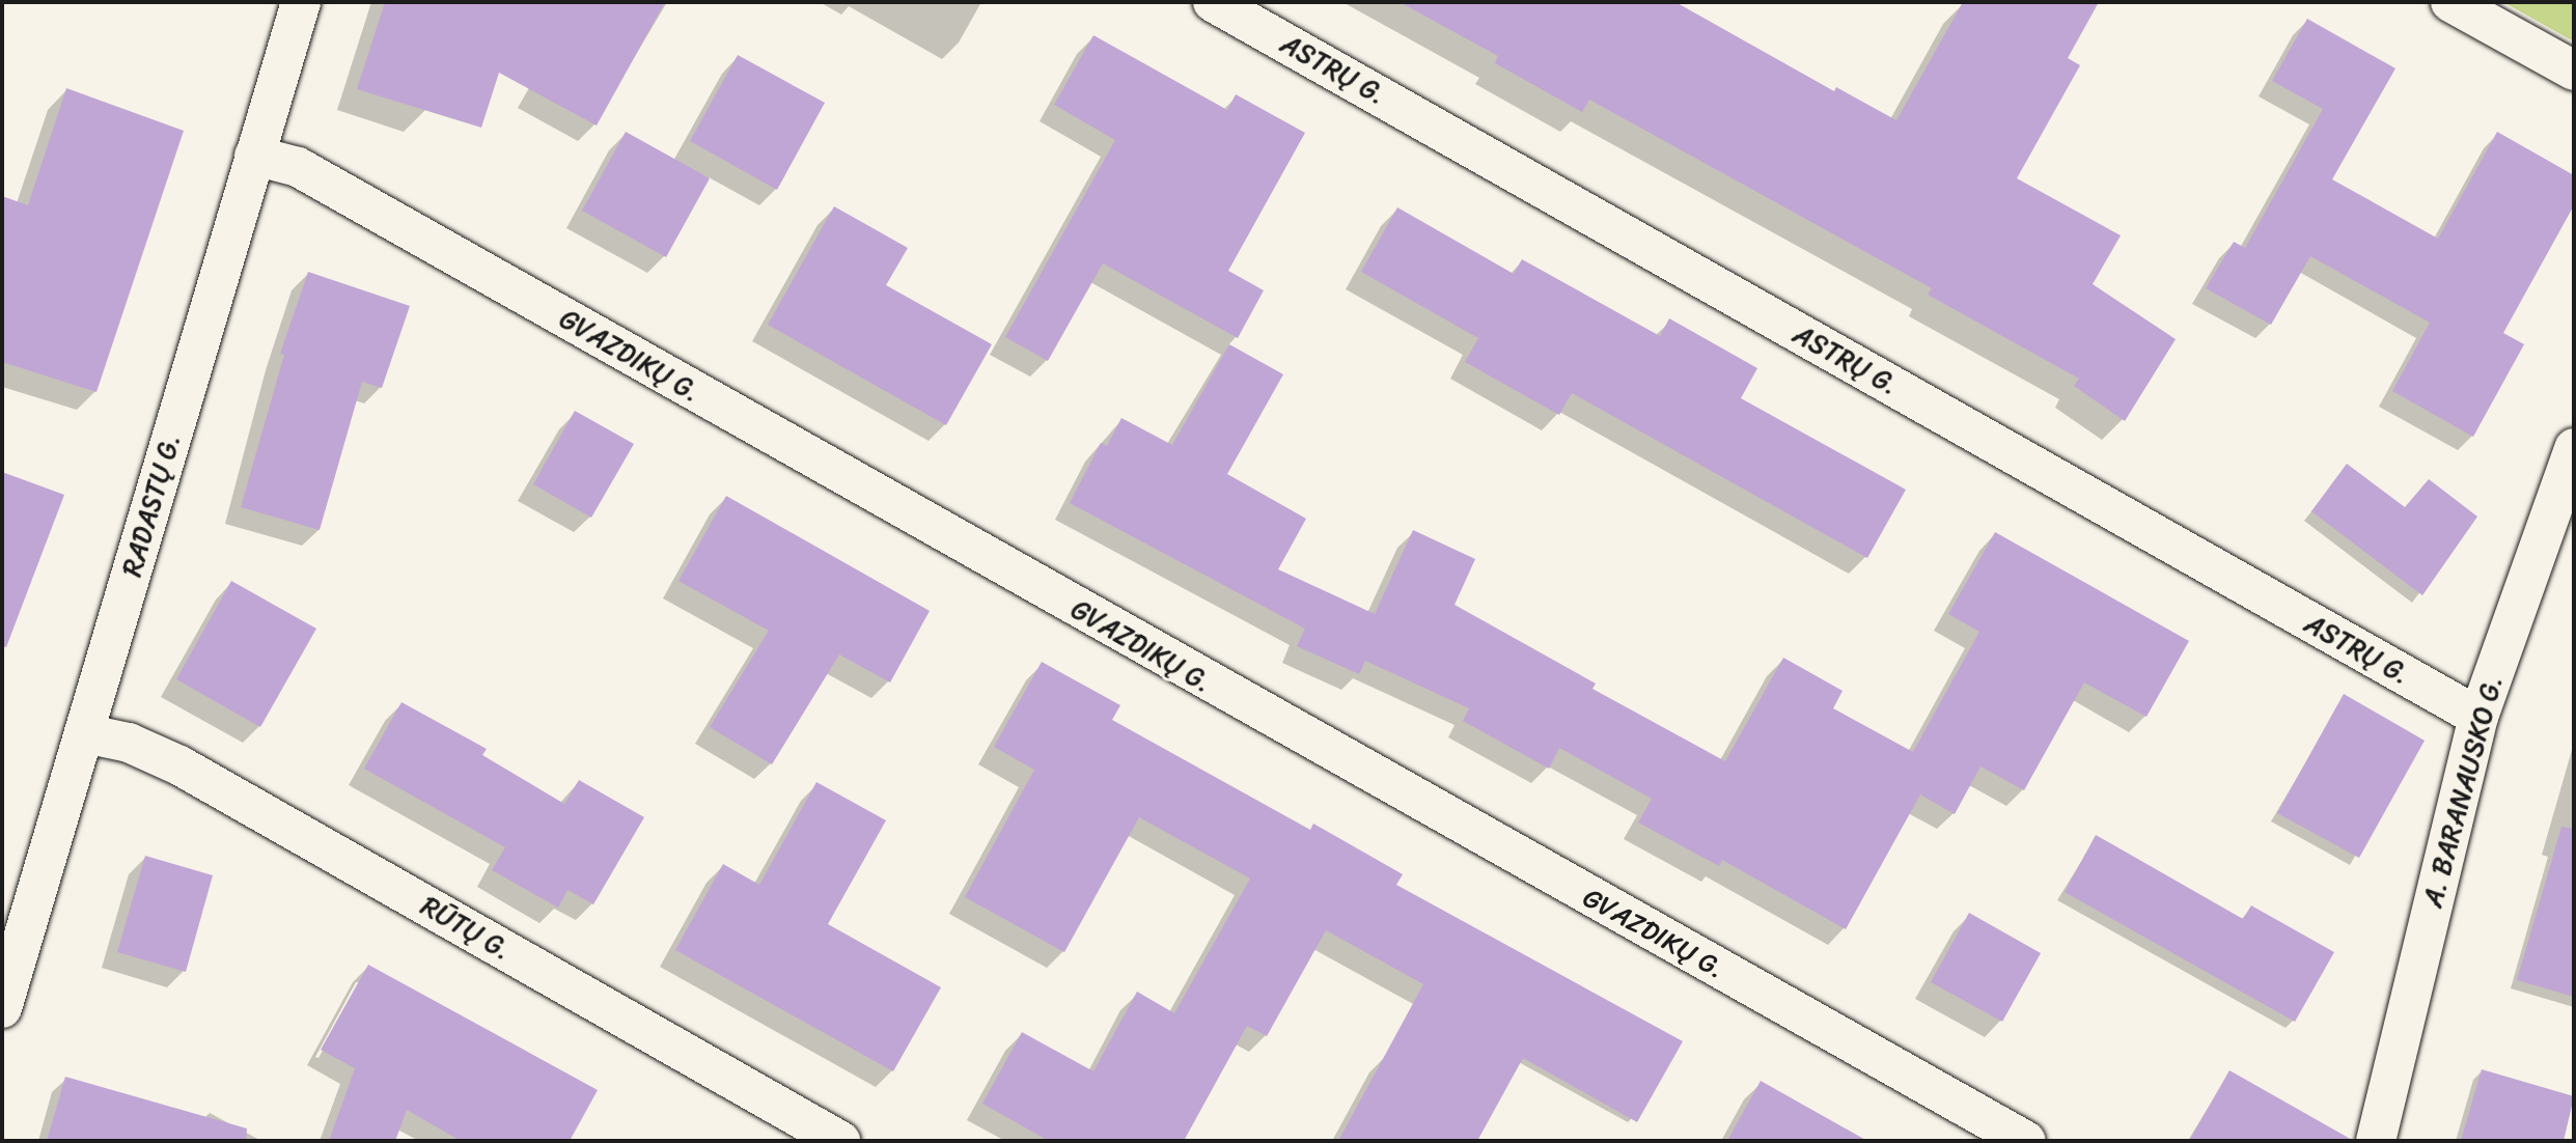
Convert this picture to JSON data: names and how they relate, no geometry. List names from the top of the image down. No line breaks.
{"streets":{"street":["ASTRŲ G.","GVAZDIKŲ G.","RADASTŲ G.","A. BARANAUSKO G.","RŪTŲ G."]},"crossings":[["ASTRŲ G.","A. BARANAUSKO G."],["GVAZDIKŲ G.","RADASTŲ G."],["RADASTŲ G.","RŪTŲ G."]]}
